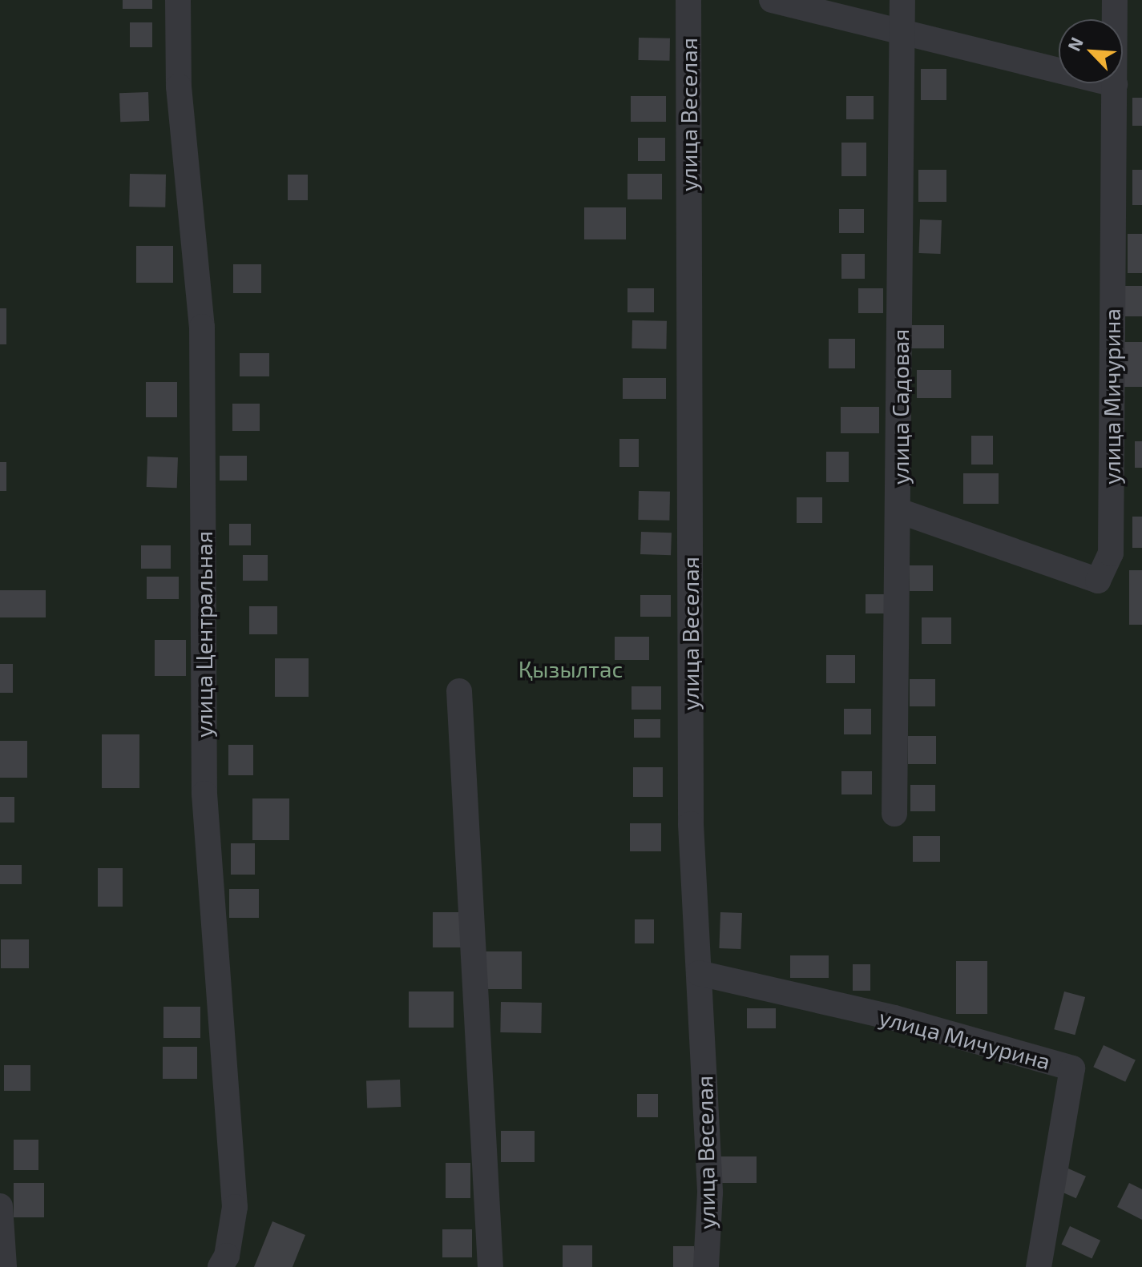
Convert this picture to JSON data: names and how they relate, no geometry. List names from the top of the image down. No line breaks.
{"streets":{"street":["улица Веселая","улица Мичурина","улица Садовая","улица Центральная"]},"crossings":[["улица Веселая","улица Мичурина"],["улица Мичурина","улица Садовая"]],"parks":["Қызылтас"],"north":"top left"}
